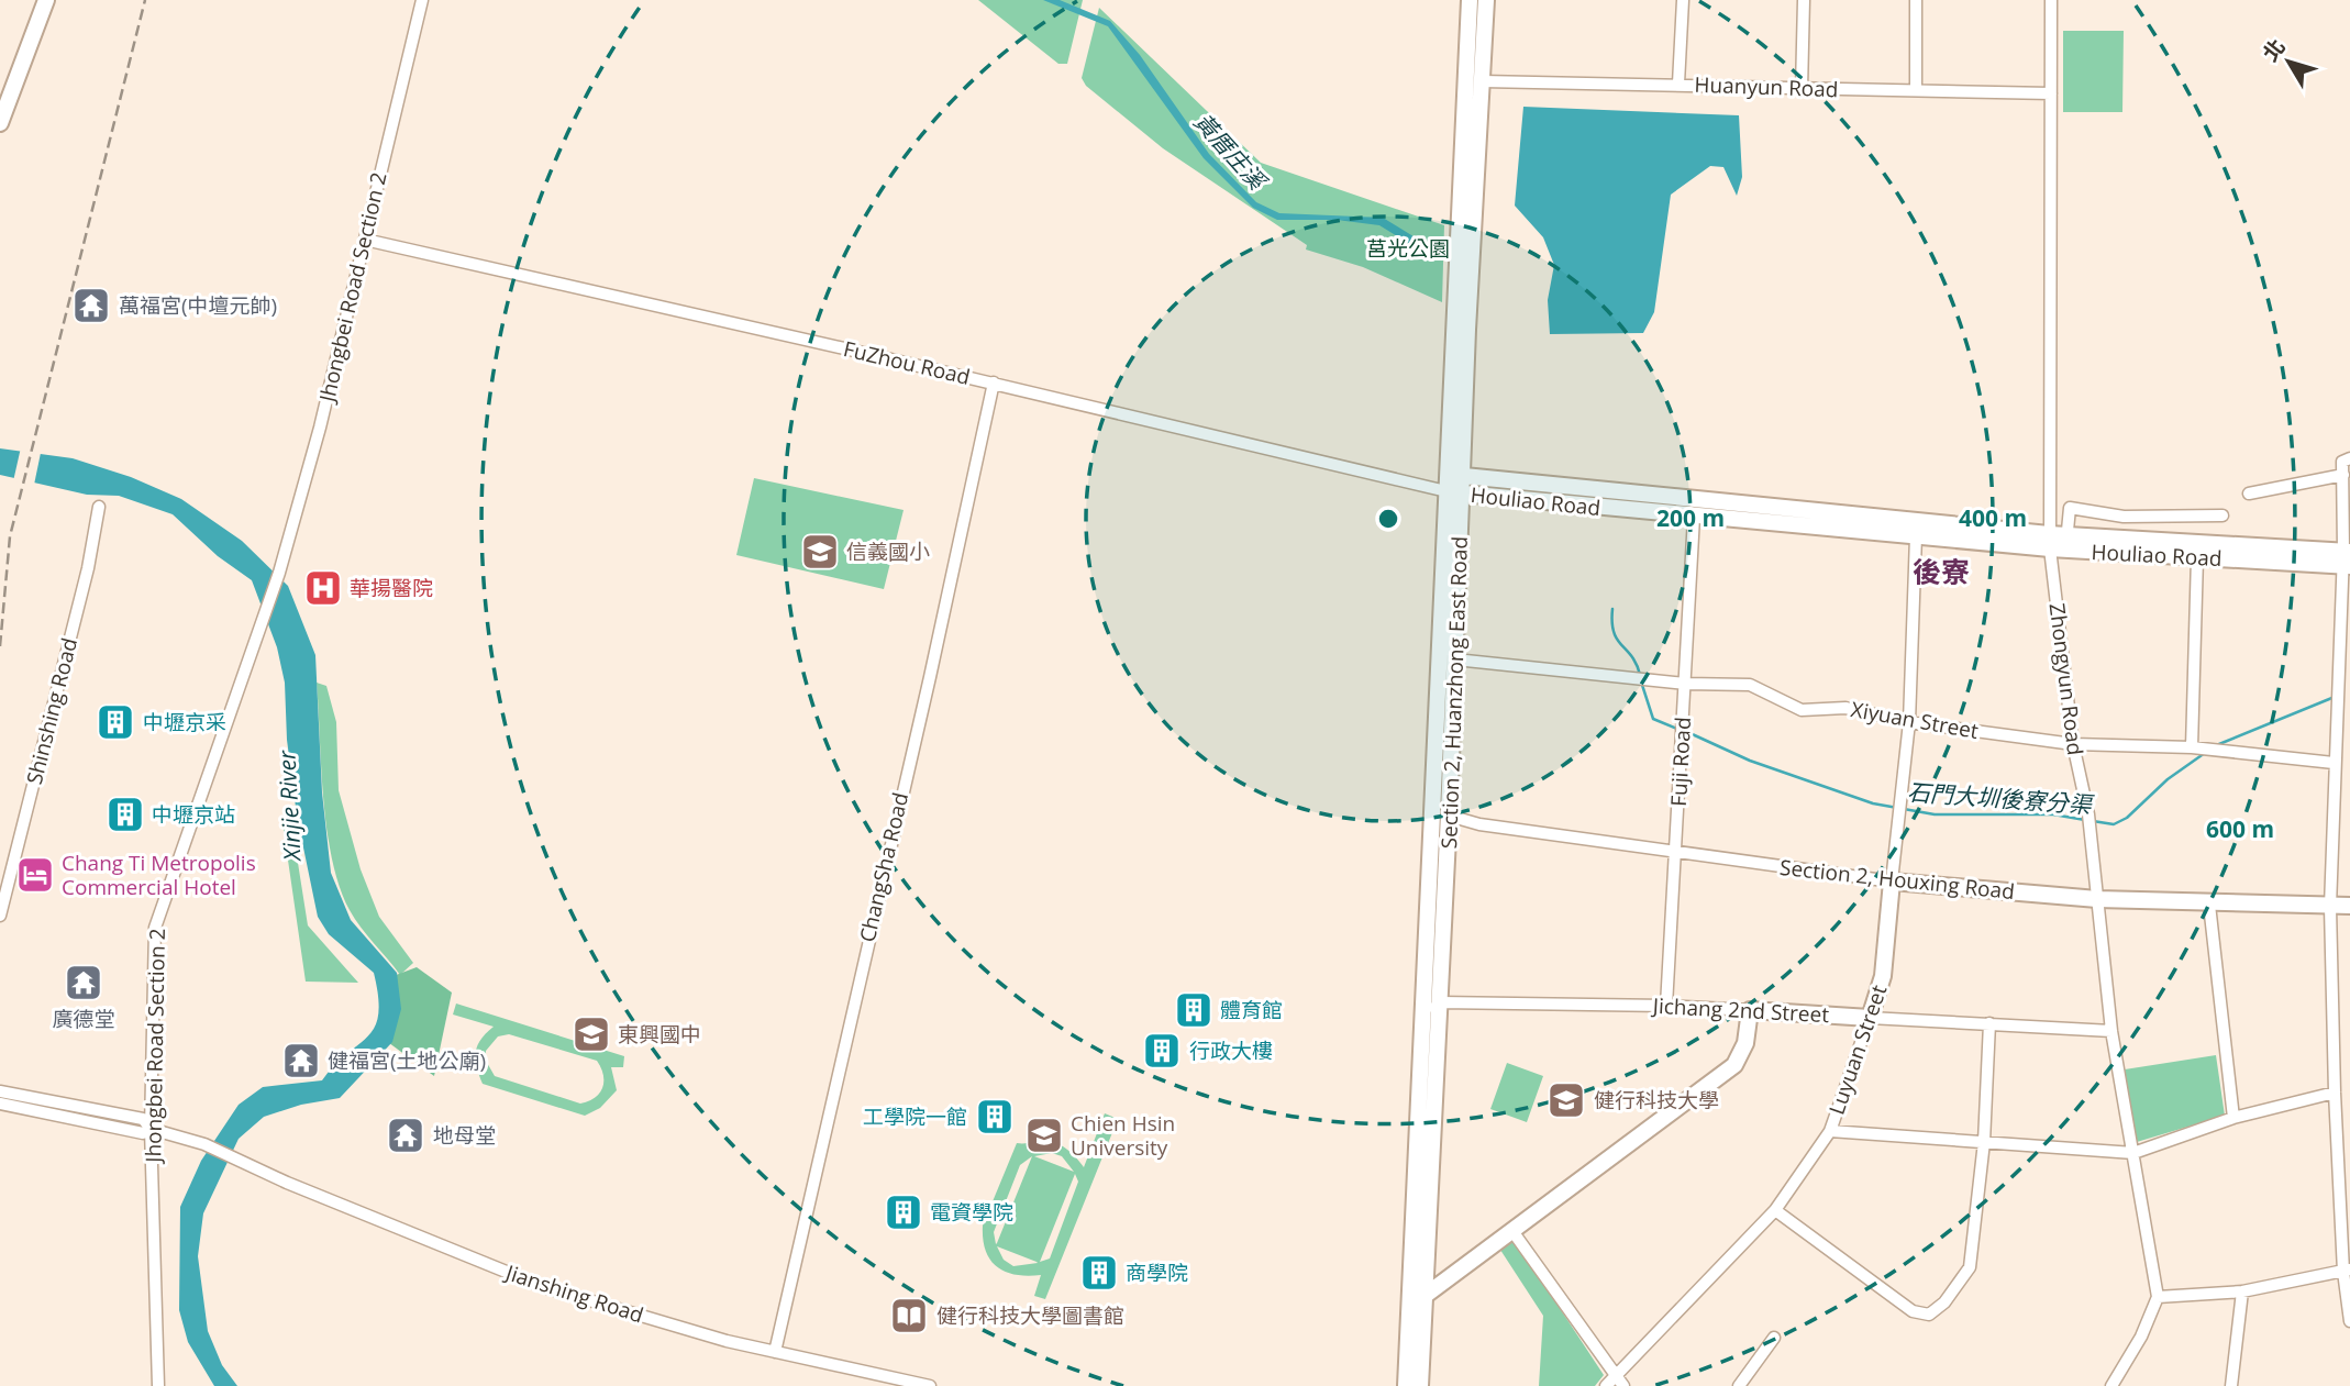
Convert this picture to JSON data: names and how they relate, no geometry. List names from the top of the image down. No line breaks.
{"streets":{"street":["Huanyun Road","Jhongbei Road Section 2","FuZhou Road","Houliao Road","Zhongyun Road","Section 2, Huanzhong East Road","Shinshing Road","Xiyuan Street","Fuji Road","ChangSha Road","Section 2, Houxing Road","Jichang 2nd Street","Luyuan Street","Jianshing Road"]},"crossings":[["Huanyun Road","Zhongyun Road"],["Huanyun Road","Section 2, Huanzhong East Road"],["Jhongbei Road Section 2","FuZhou Road"],["Jhongbei Road Section 2","Jianshing Road"],["FuZhou Road","Houliao Road"],["FuZhou Road","Section 2, Huanzhong East Road"],["FuZhou Road","ChangSha Road"],["Houliao Road","Zhongyun Road"],["Houliao Road","Section 2, Huanzhong East Road"],["Houliao Road","Fuji Road"],["Houliao Road","Luyuan Street"],["Zhongyun Road","Xiyuan Street"],["Zhongyun Road","Section 2, Houxing Road"],["Zhongyun Road","Jichang 2nd Street"],["Section 2, Huanzhong East Road","Xiyuan Street"],["Section 2, Huanzhong East Road","Section 2, Houxing Road"],["Section 2, Huanzhong East Road","Jichang 2nd Street"],["Xiyuan Street","Fuji Road"],["Xiyuan Street","Luyuan Street"],["Fuji Road","Section 2, Houxing Road"],["Fuji Road","Jichang 2nd Street"],["ChangSha Road","Jianshing Road"],["Section 2, Houxing Road","Luyuan Street"],["Jichang 2nd Street","Luyuan Street"]],"districts":["後寮"],"water":["黃厝庄溪","石門大圳後寮分渠","Xinjie River"],"parks":["莒光公園"],"places":{"temple":["萬福宮(中壇元帥)","廣德堂","健福宮(土地公廟)","地母堂"],"school or university":["信義國小","東興國中","健行科技大學","Chien Hsin University"],"hospital":["華揚醫院"],"building":["中壢京采","中壢京站","體育館","行政大樓","工學院一館","電資學院","商學院"],"hotel":["Chang Ti Metropolis Commercial Hotel"],"library":["健行科技大學圖書館"]},"north":"top left","rings":["200 m","400 m","600 m"]}
